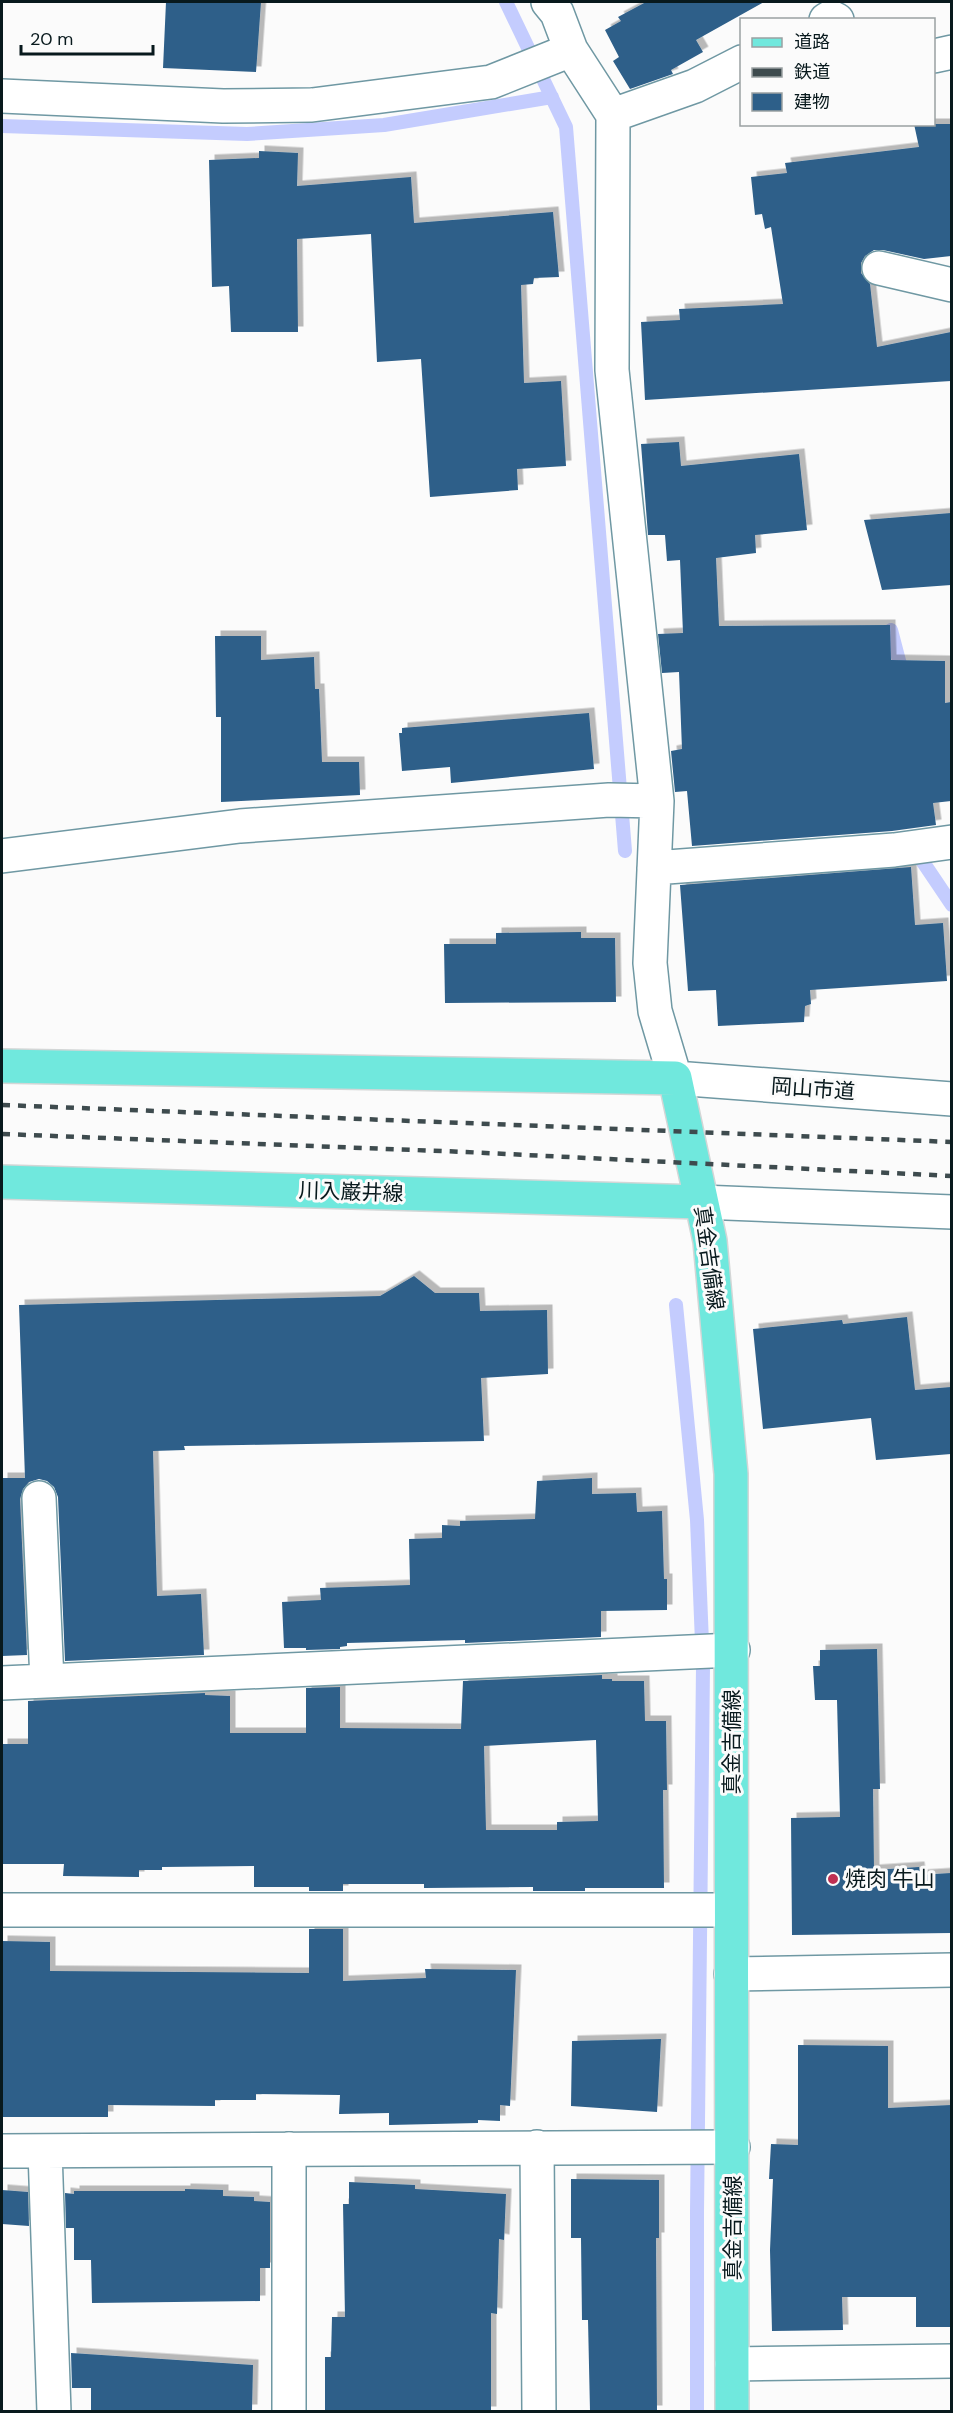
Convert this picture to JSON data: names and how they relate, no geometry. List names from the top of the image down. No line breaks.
{"streets":{"main road":["川入巌井線","真金吉備線"],"street":["岡山市道"]},"crossings":[["岡山市道","真金吉備線"],["川入巌井線","真金吉備線"]],"places":["焼肉 牛山"],"legend":["道路","鉄道","建物"],"scale_bar":"20 m"}
